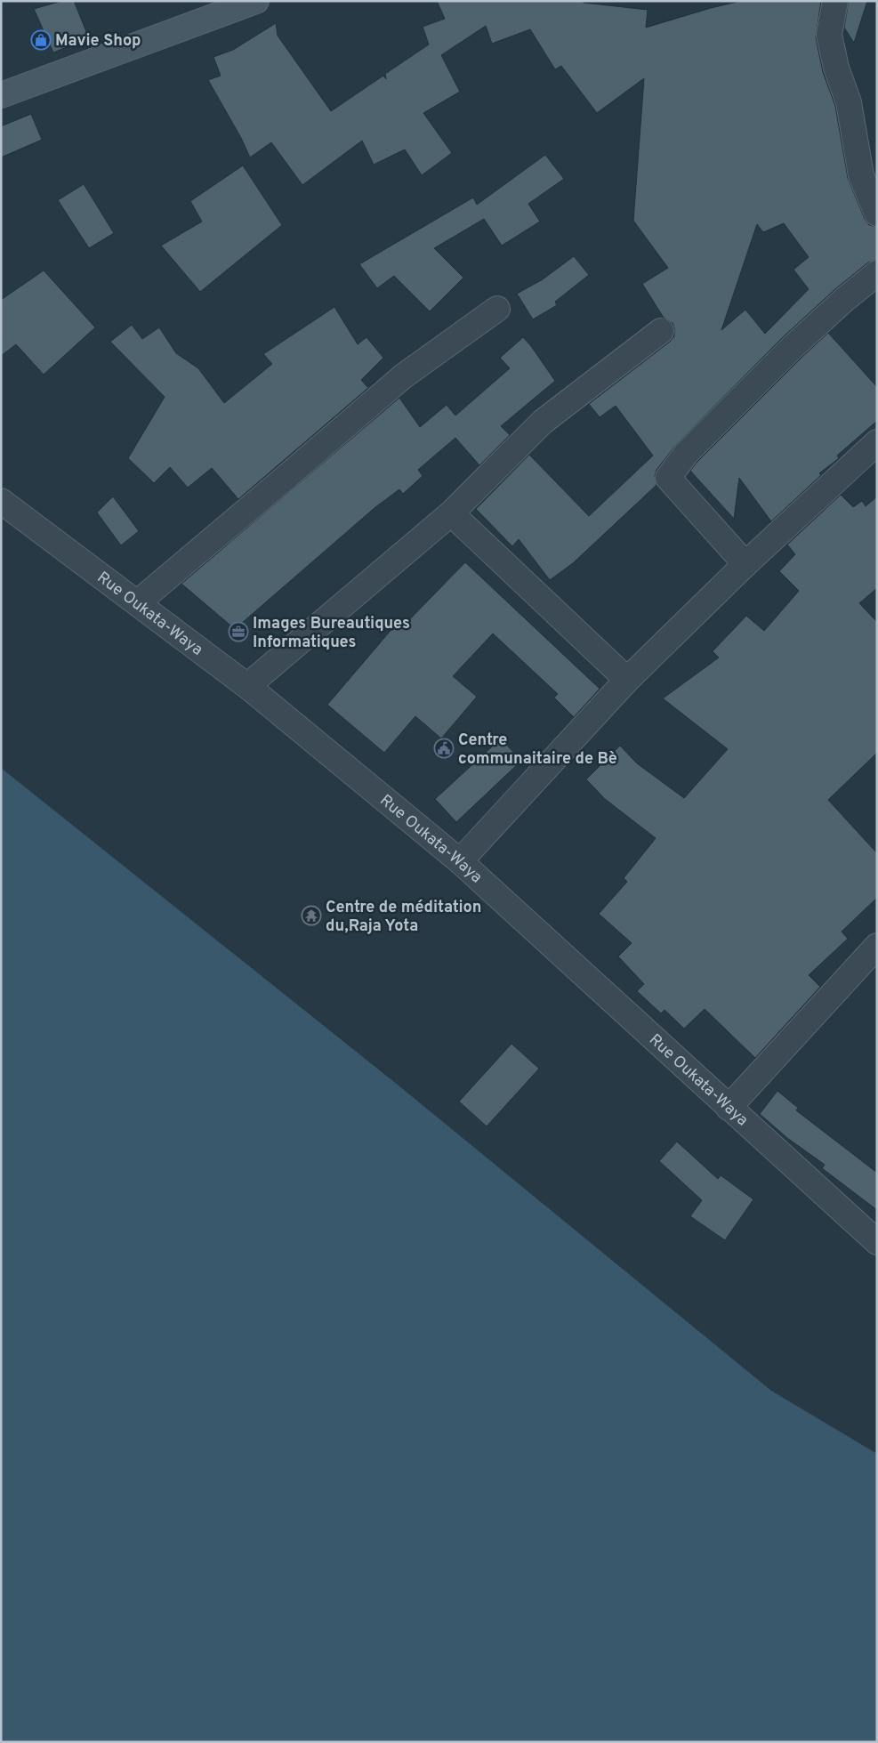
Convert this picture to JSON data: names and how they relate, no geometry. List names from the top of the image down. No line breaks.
{"streets":{"street":["Rue Oukata-Waya"]},"places":{"shop":["Mavie Shop"],"office":["Images Bureautiques Informatiques"],"public building":["Centre communaitaire de Bè"],"temple":["Centre de méditation du,Raja Yota"]}}
